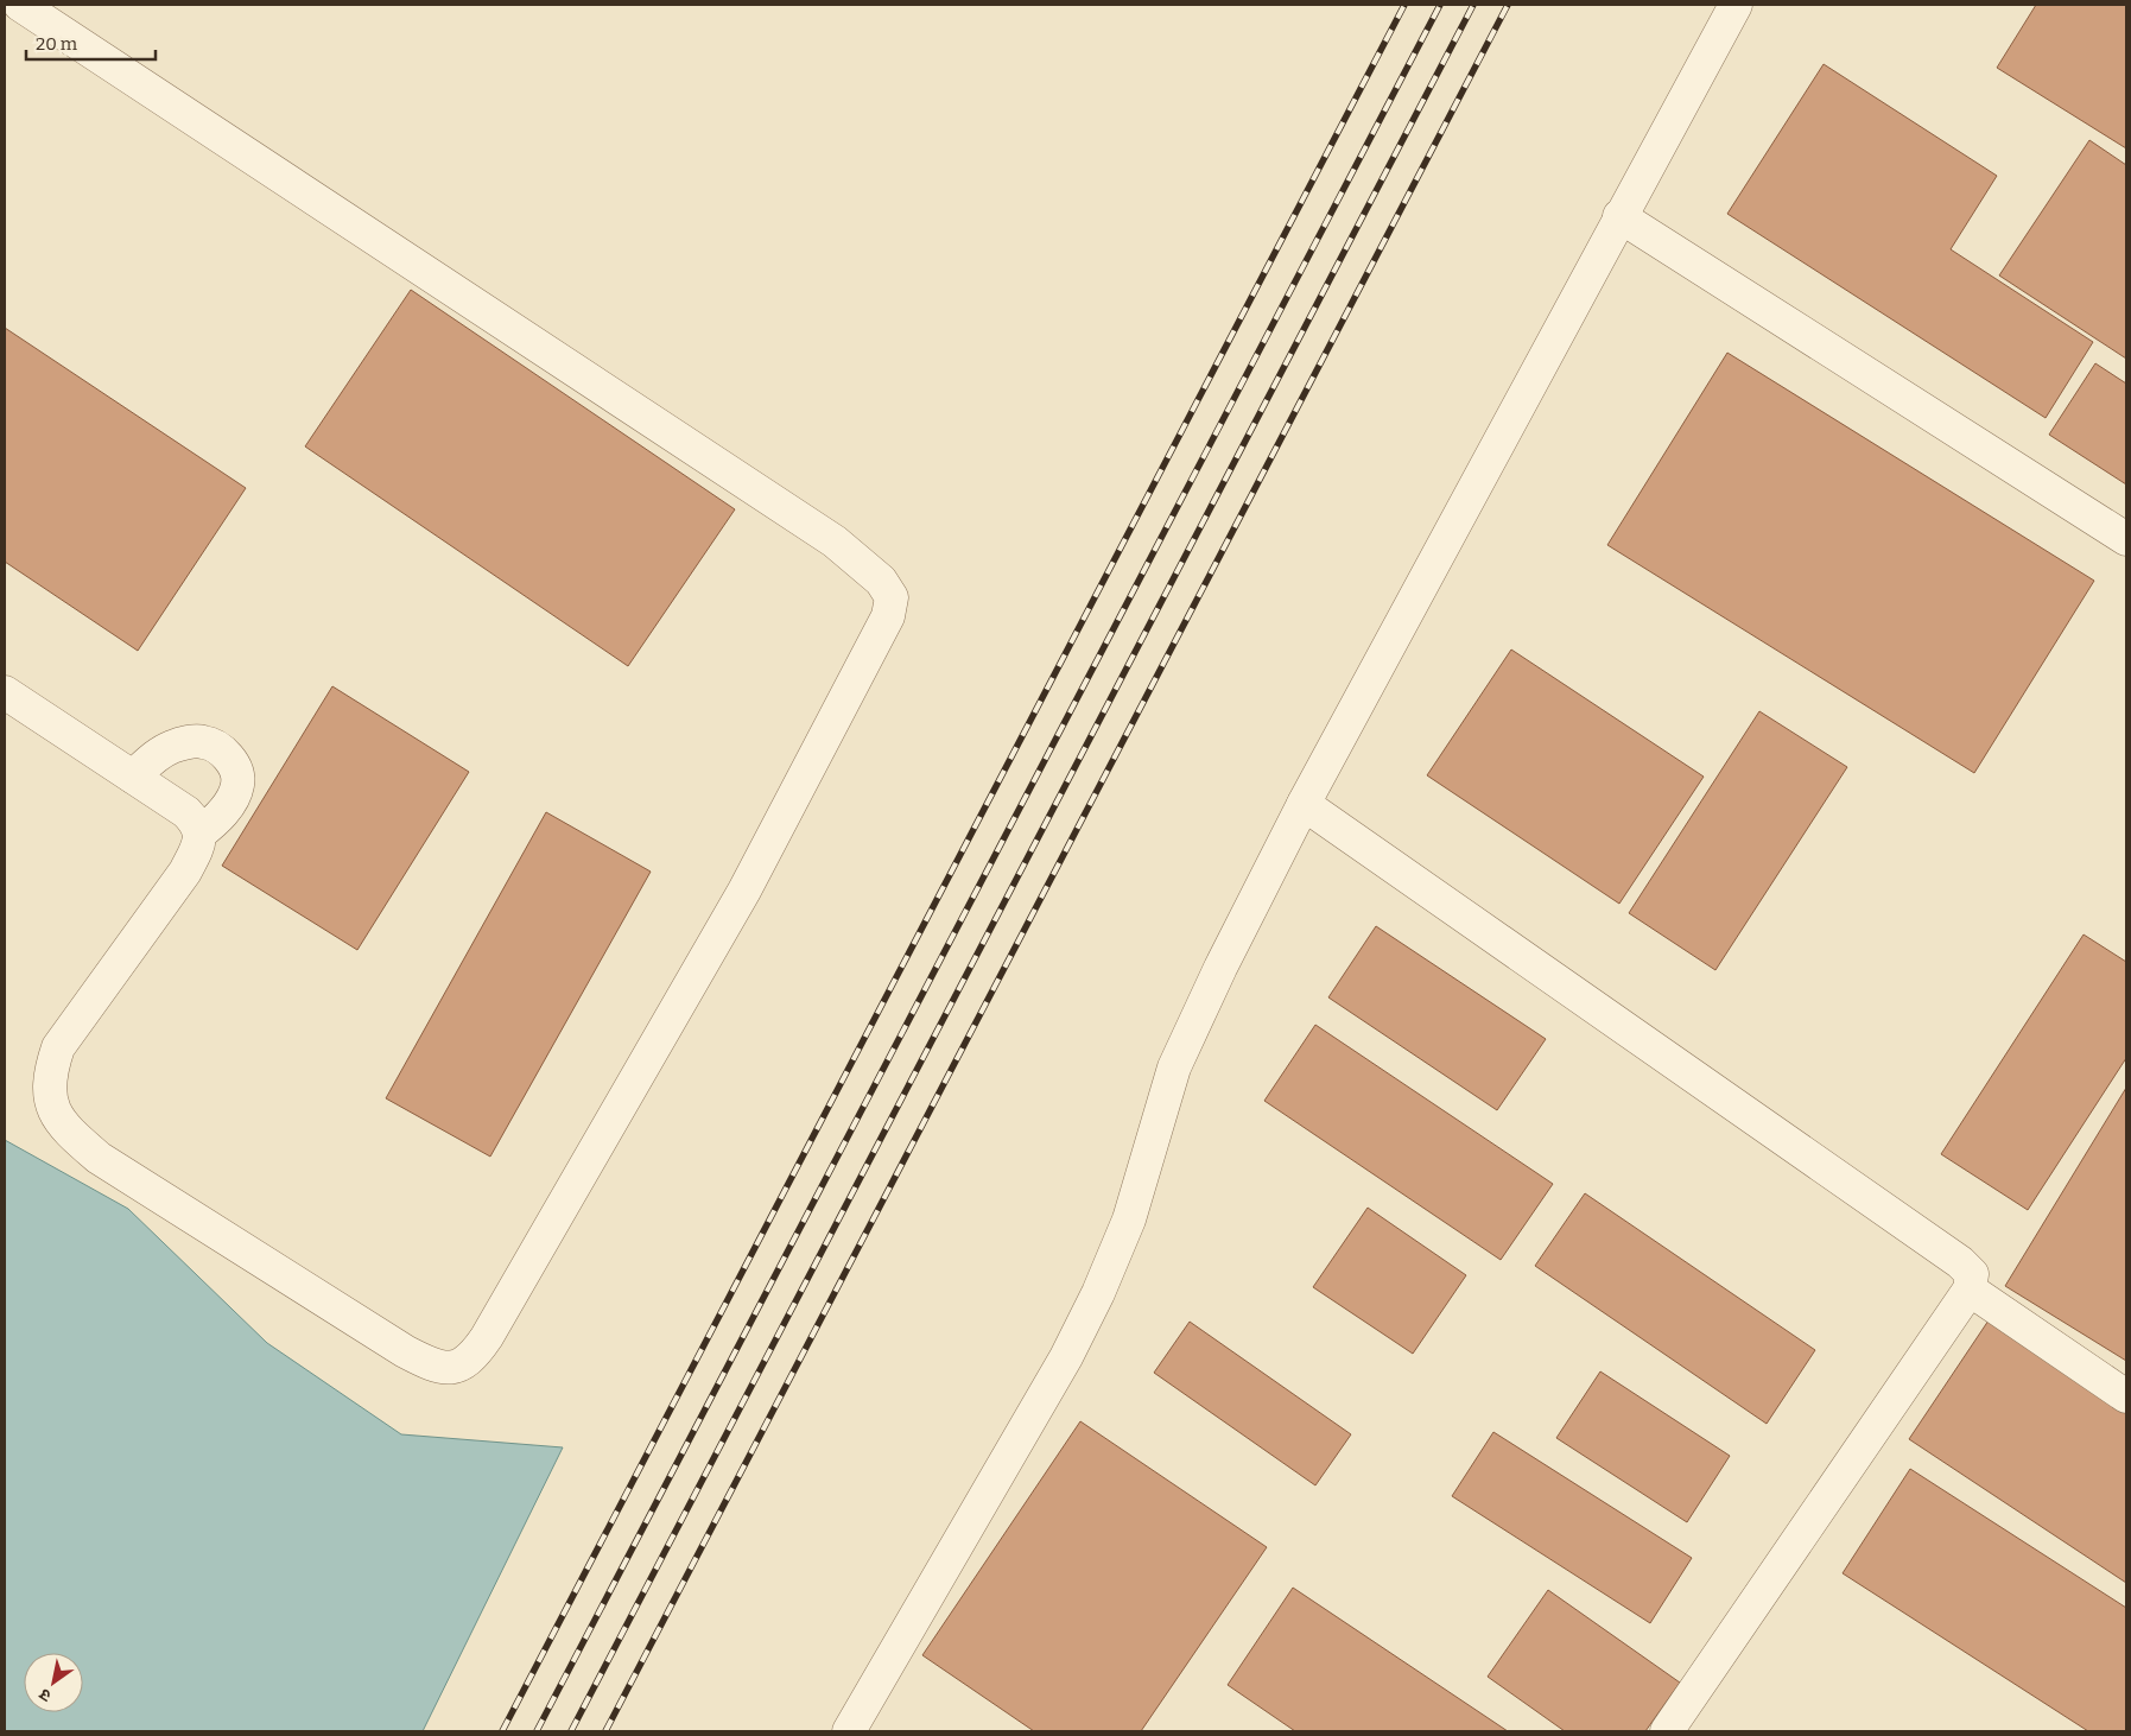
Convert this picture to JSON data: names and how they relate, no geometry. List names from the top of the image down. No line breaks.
{"scale_bar":"20 m","north":"bottom left"}
